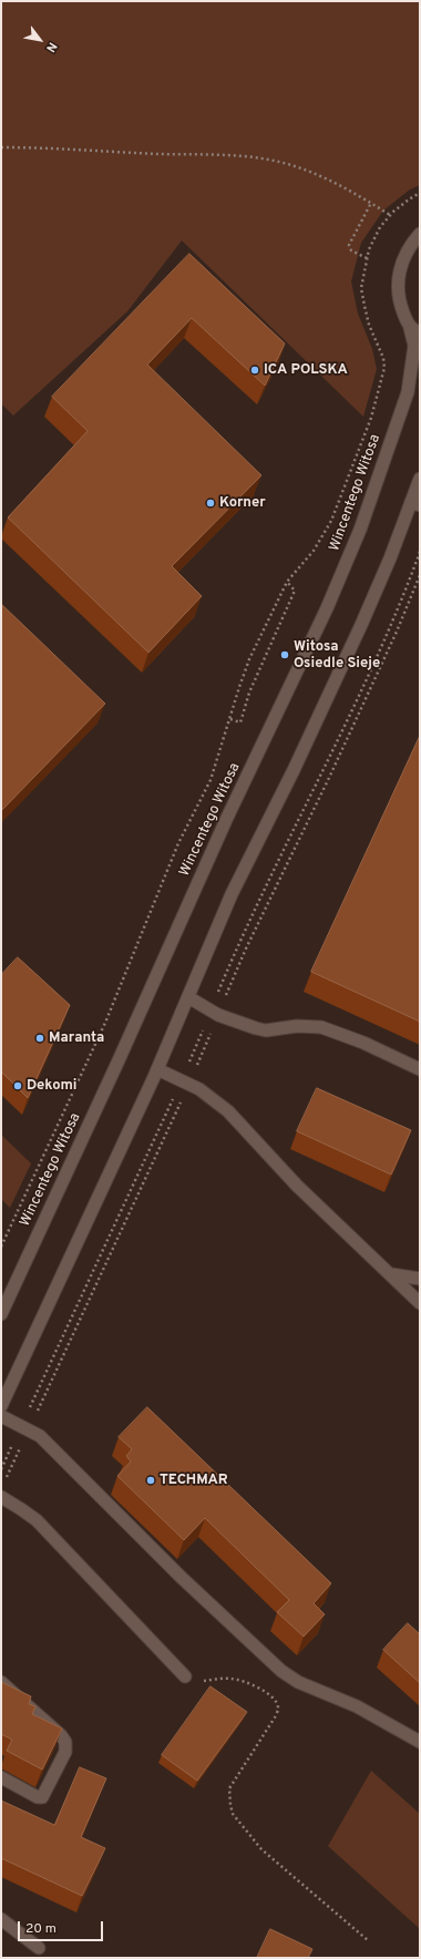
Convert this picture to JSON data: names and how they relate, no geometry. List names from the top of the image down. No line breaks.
{"streets":{"main road":["Wincentego Witosa"]},"places":["ICA POLSKA","Korner","Witosa Osiedle Sieje","Maranta","Dekomi","TECHMAR"],"scale_bar":"20 m","north":"bottom right"}
